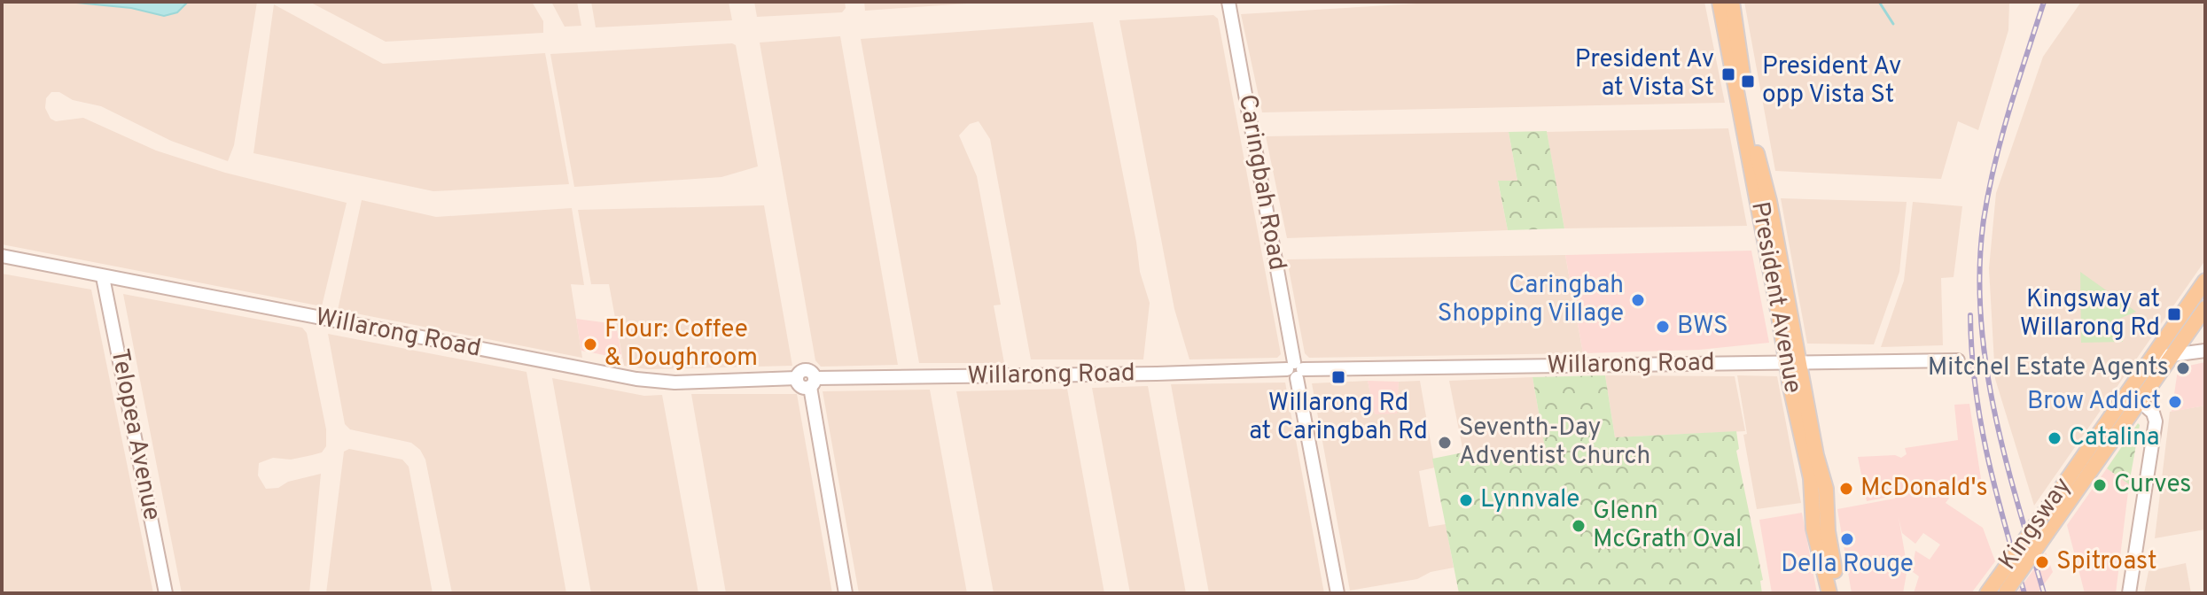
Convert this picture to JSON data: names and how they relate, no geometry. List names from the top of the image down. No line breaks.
{"streets":{"main road":["President Avenue","Kingsway"],"street":["Caringbah Road","Willarong Road","Telopea Avenue"]},"crossings":[["Caringbah Road","Willarong Road"],["President Avenue","Willarong Road"],["Willarong Road","Telopea Avenue"]],"places":{"transit":["President Av at Vista St","President Av opp Vista St","Kingsway at Willarong Rd","Willarong Rd at Caringbah Rd"],"other":["Caringbah Shopping Village","BWS","Flour: Coffee & Doughroom","Mitchel Estate Agents","Brow Addict","Catalina","Seventh-Day Adventist Church","Curves","McDonald's","Lynnvale","Glenn McGrath Oval","Della Rouge","Spitroast"]}}
